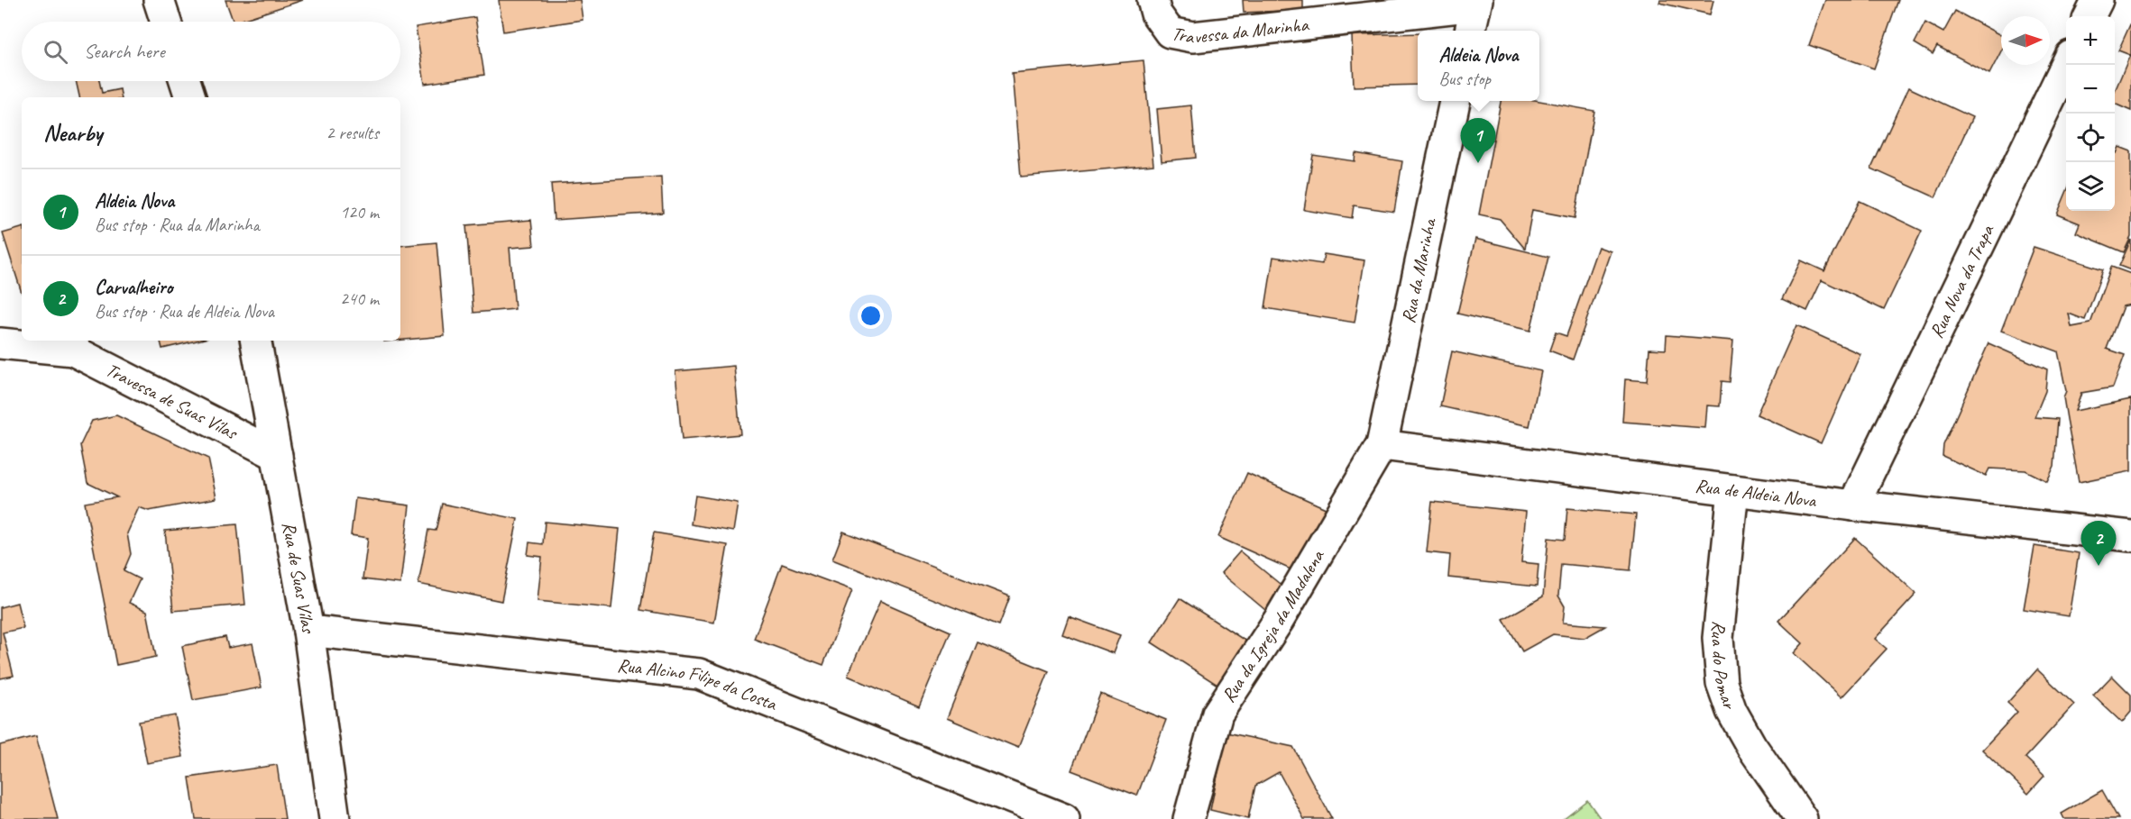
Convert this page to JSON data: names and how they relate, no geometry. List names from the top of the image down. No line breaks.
{"streets":{"street":["Travessa da Marinha","Rua da Marinha","Rua Nova da Trapa","Travessa de Suas Vílas","Rua de Aldeia Nova","Rua de Suas Vílas","Rua da Igreja da Madalena","Rua do Pomar","Rua Alcino Filipe da Costa"]},"crossings":[["Rua da Marinha","Rua de Aldeia Nova"],["Rua da Marinha","Rua da Igreja da Madalena"],["Rua Nova da Trapa","Rua de Aldeia Nova"],["Travessa de Suas Vílas","Rua de Suas Vílas"],["Rua de Aldeia Nova","Rua da Igreja da Madalena"],["Rua de Aldeia Nova","Rua do Pomar"],["Rua de Suas Vílas","Rua Alcino Filipe da Costa"]],"north":"right","page":{"map_buttons":["+","−"],"search":"Search here","popup":["Aldeia Nova","Bus stop"],"heading":["Nearby","2 results"],"pins":["1","2"],"list":[{"mark":"1","name":"Aldeia Nova","note":"Bus stop · Rua da Marinha","value":"120 m"},{"mark":"2","name":"Carvalheiro","note":"Bus stop · Rua de Aldeia Nova","value":"240 m"}]}}
